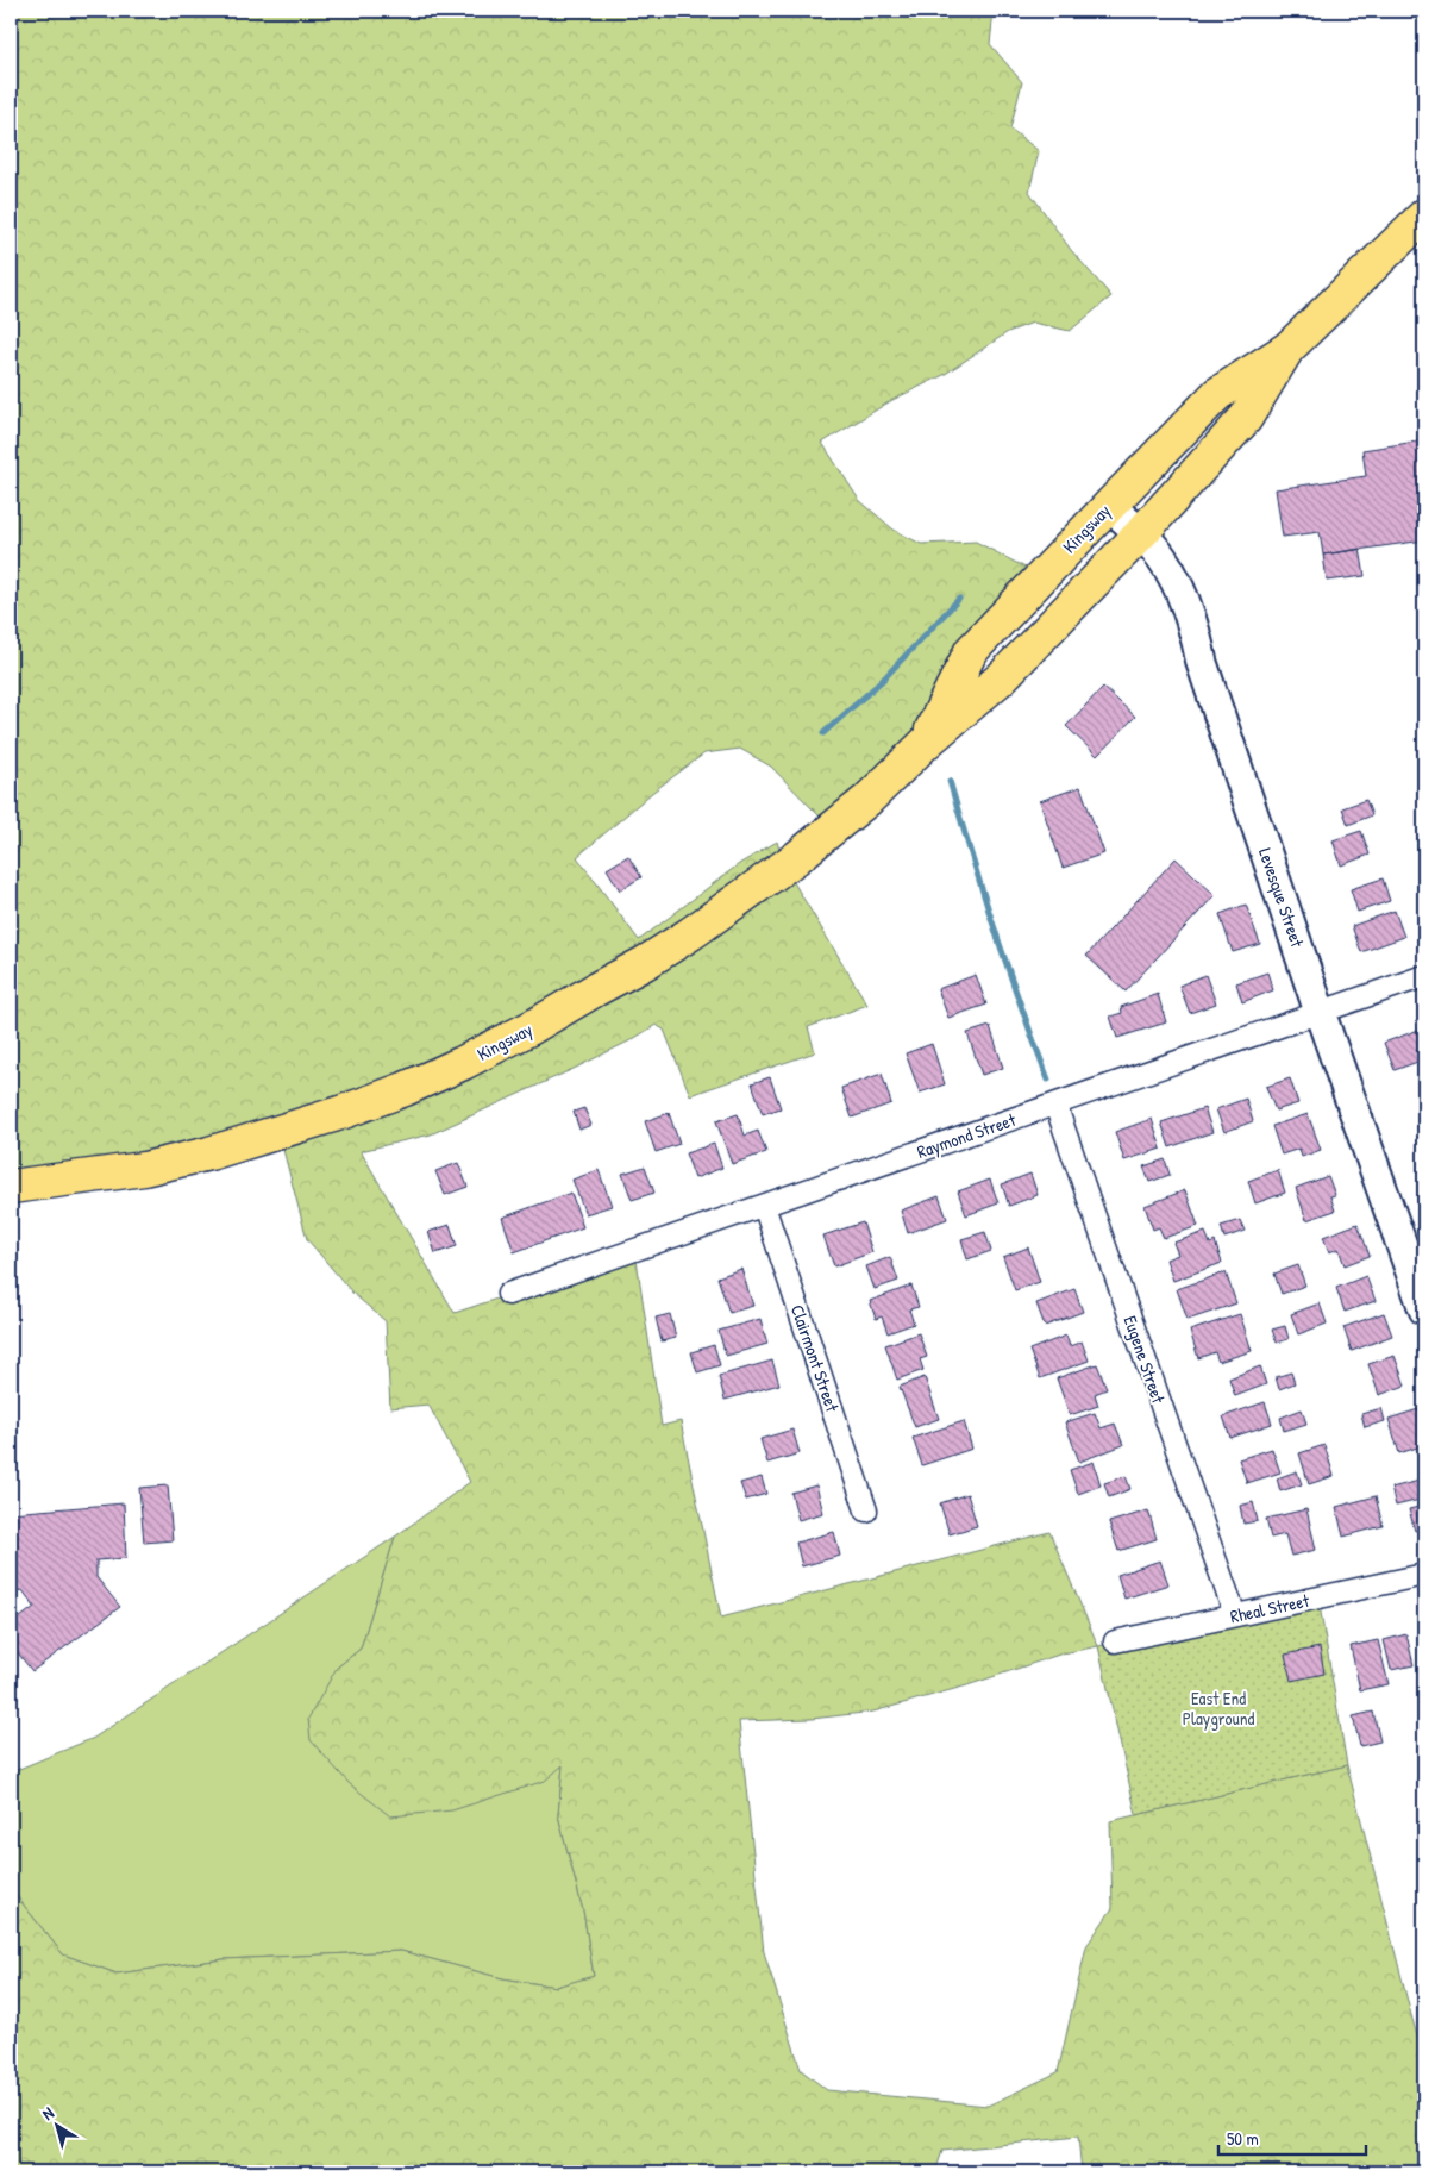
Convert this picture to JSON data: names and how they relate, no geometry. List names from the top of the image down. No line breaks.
{"streets":{"main road":["Kingsway"],"street":["Levesque Street","Raymond Street","Clairmont Street","Eugene Street","Rheal Street"]},"crossings":[["Kingsway","Levesque Street"],["Levesque Street","Raymond Street"],["Raymond Street","Clairmont Street"],["Raymond Street","Eugene Street"],["Eugene Street","Rheal Street"]],"parks":["East End Playground"],"scale_bar":"50 m","north":"top left"}
